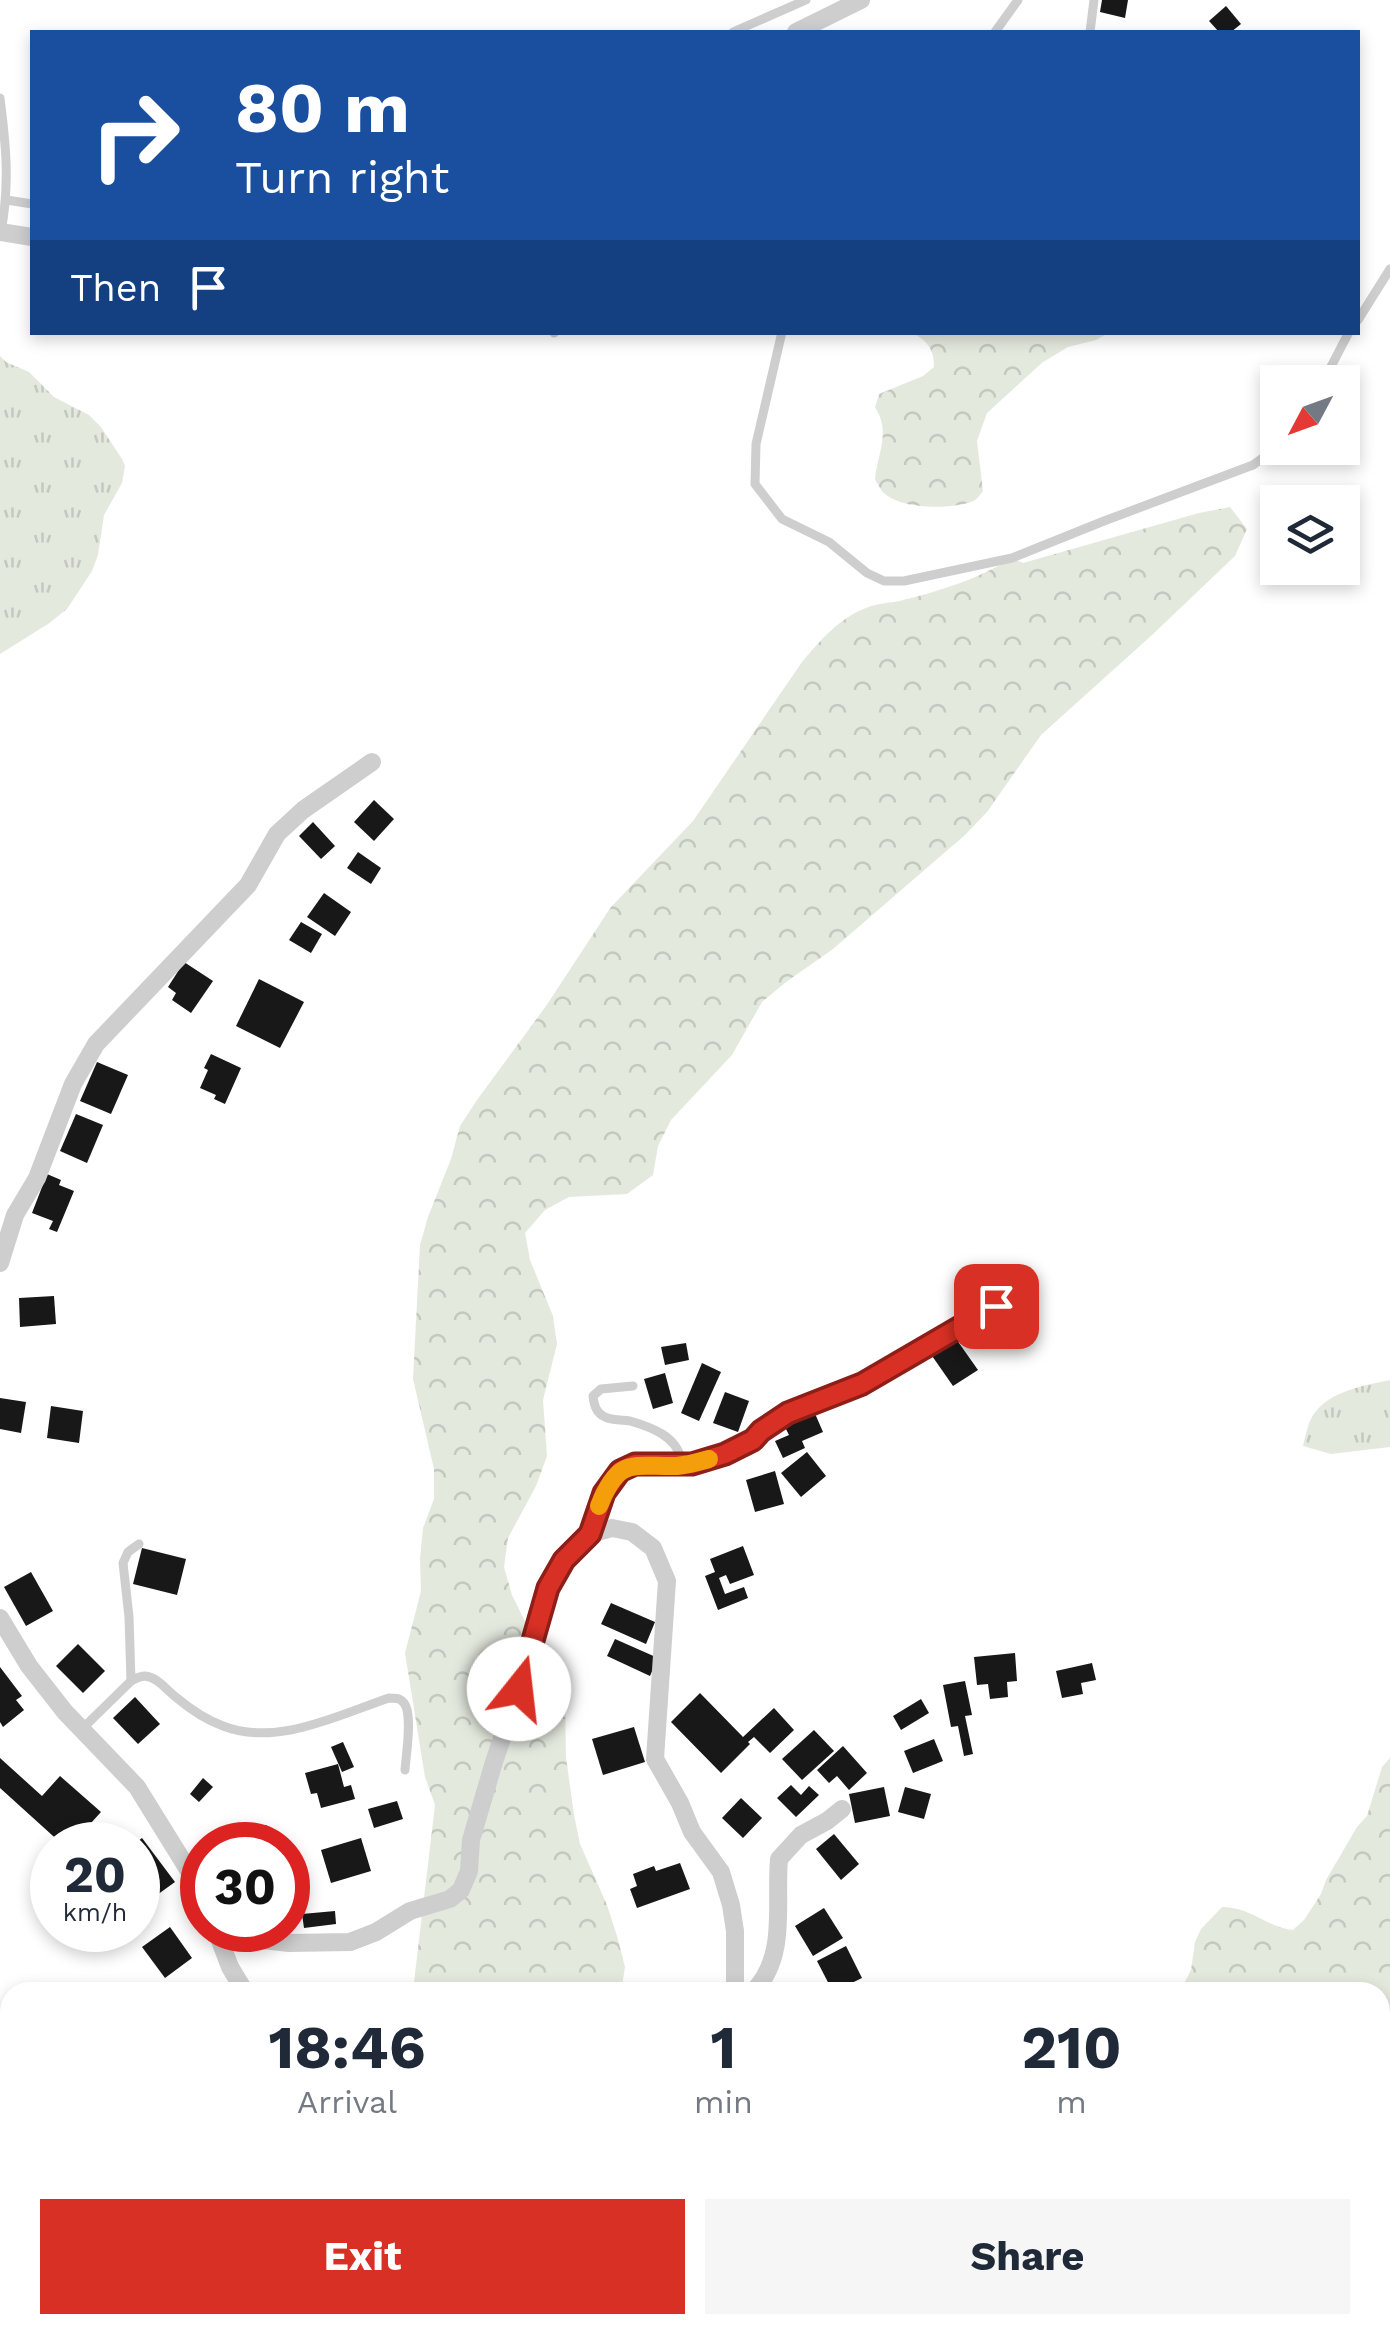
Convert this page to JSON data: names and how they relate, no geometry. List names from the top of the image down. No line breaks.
{"north":"bottom left","page":{"turn":["80 m","Turn right"],"then":"Then","speed":"20 km/h","limit":"30","eta":["18:46","Arrival","1","min","210","m"],"buttons":["Exit","Share"]}}
